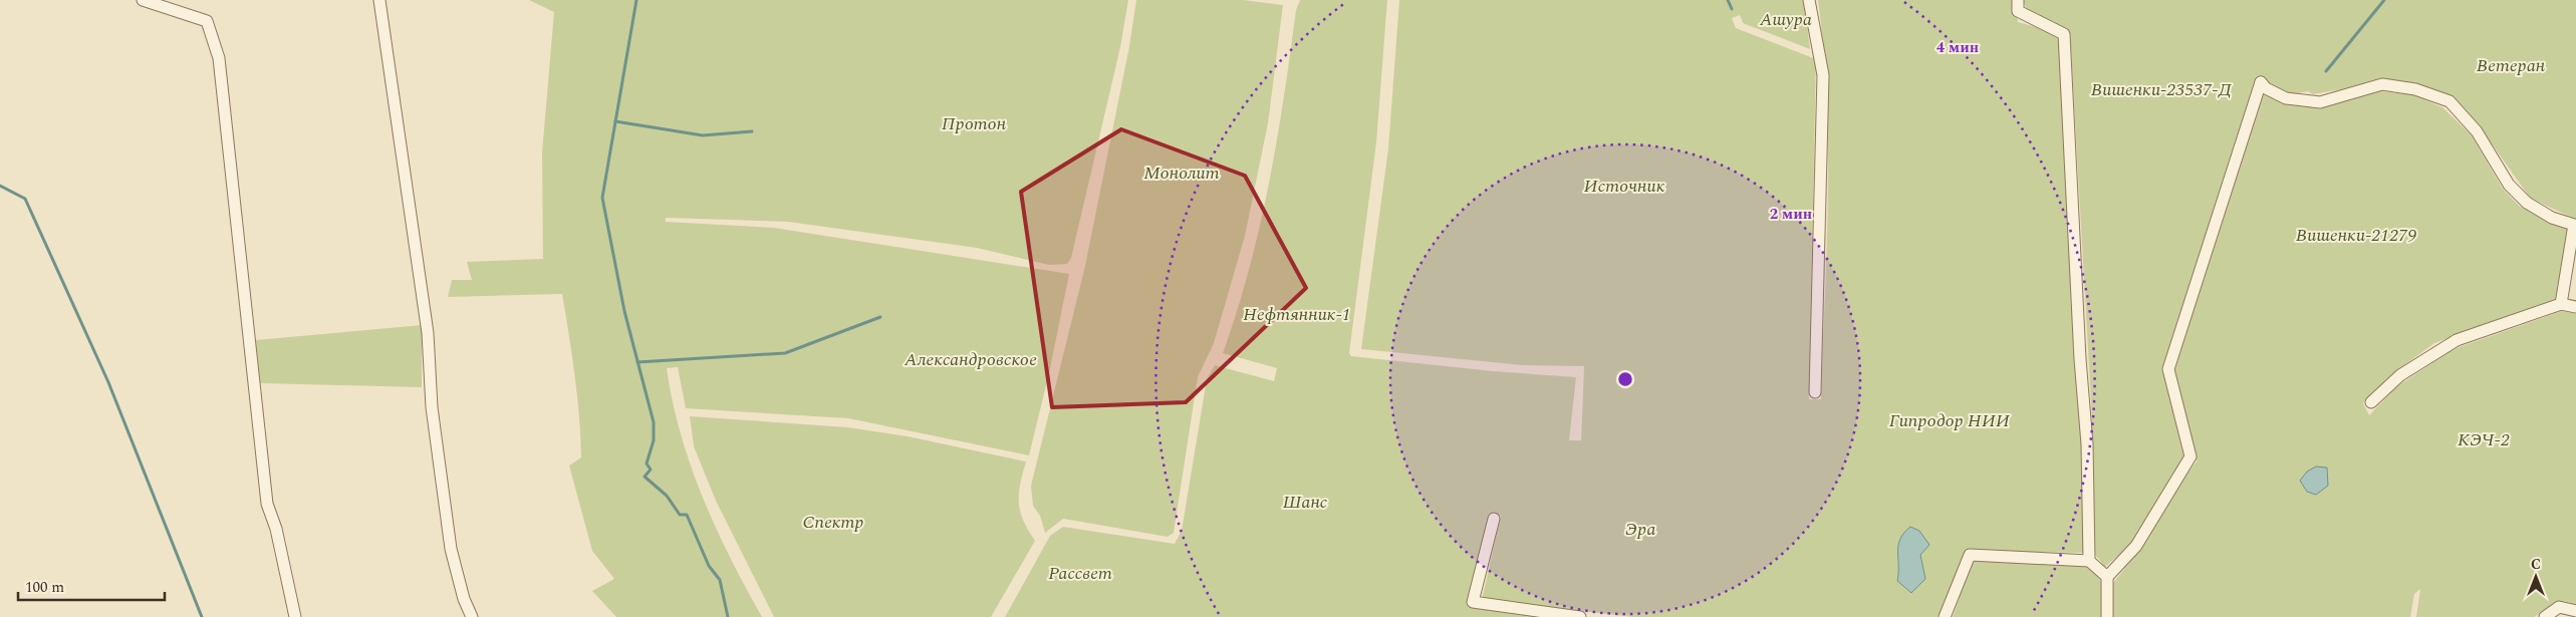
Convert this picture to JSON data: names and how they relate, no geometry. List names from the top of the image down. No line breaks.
{"parks":["Ашура","Ветеран","Вишенки-23537-Д","Протон","Монолит","Источник","Вишенки-21279","Нефтянник-1","Александровское","Гипродор НИИ","КЭЧ-2","Шанс","Спектр","Эра","Рассвет"],"scale_bar":"100 m","north":"top","rings":["4 мин","2 мин"]}
